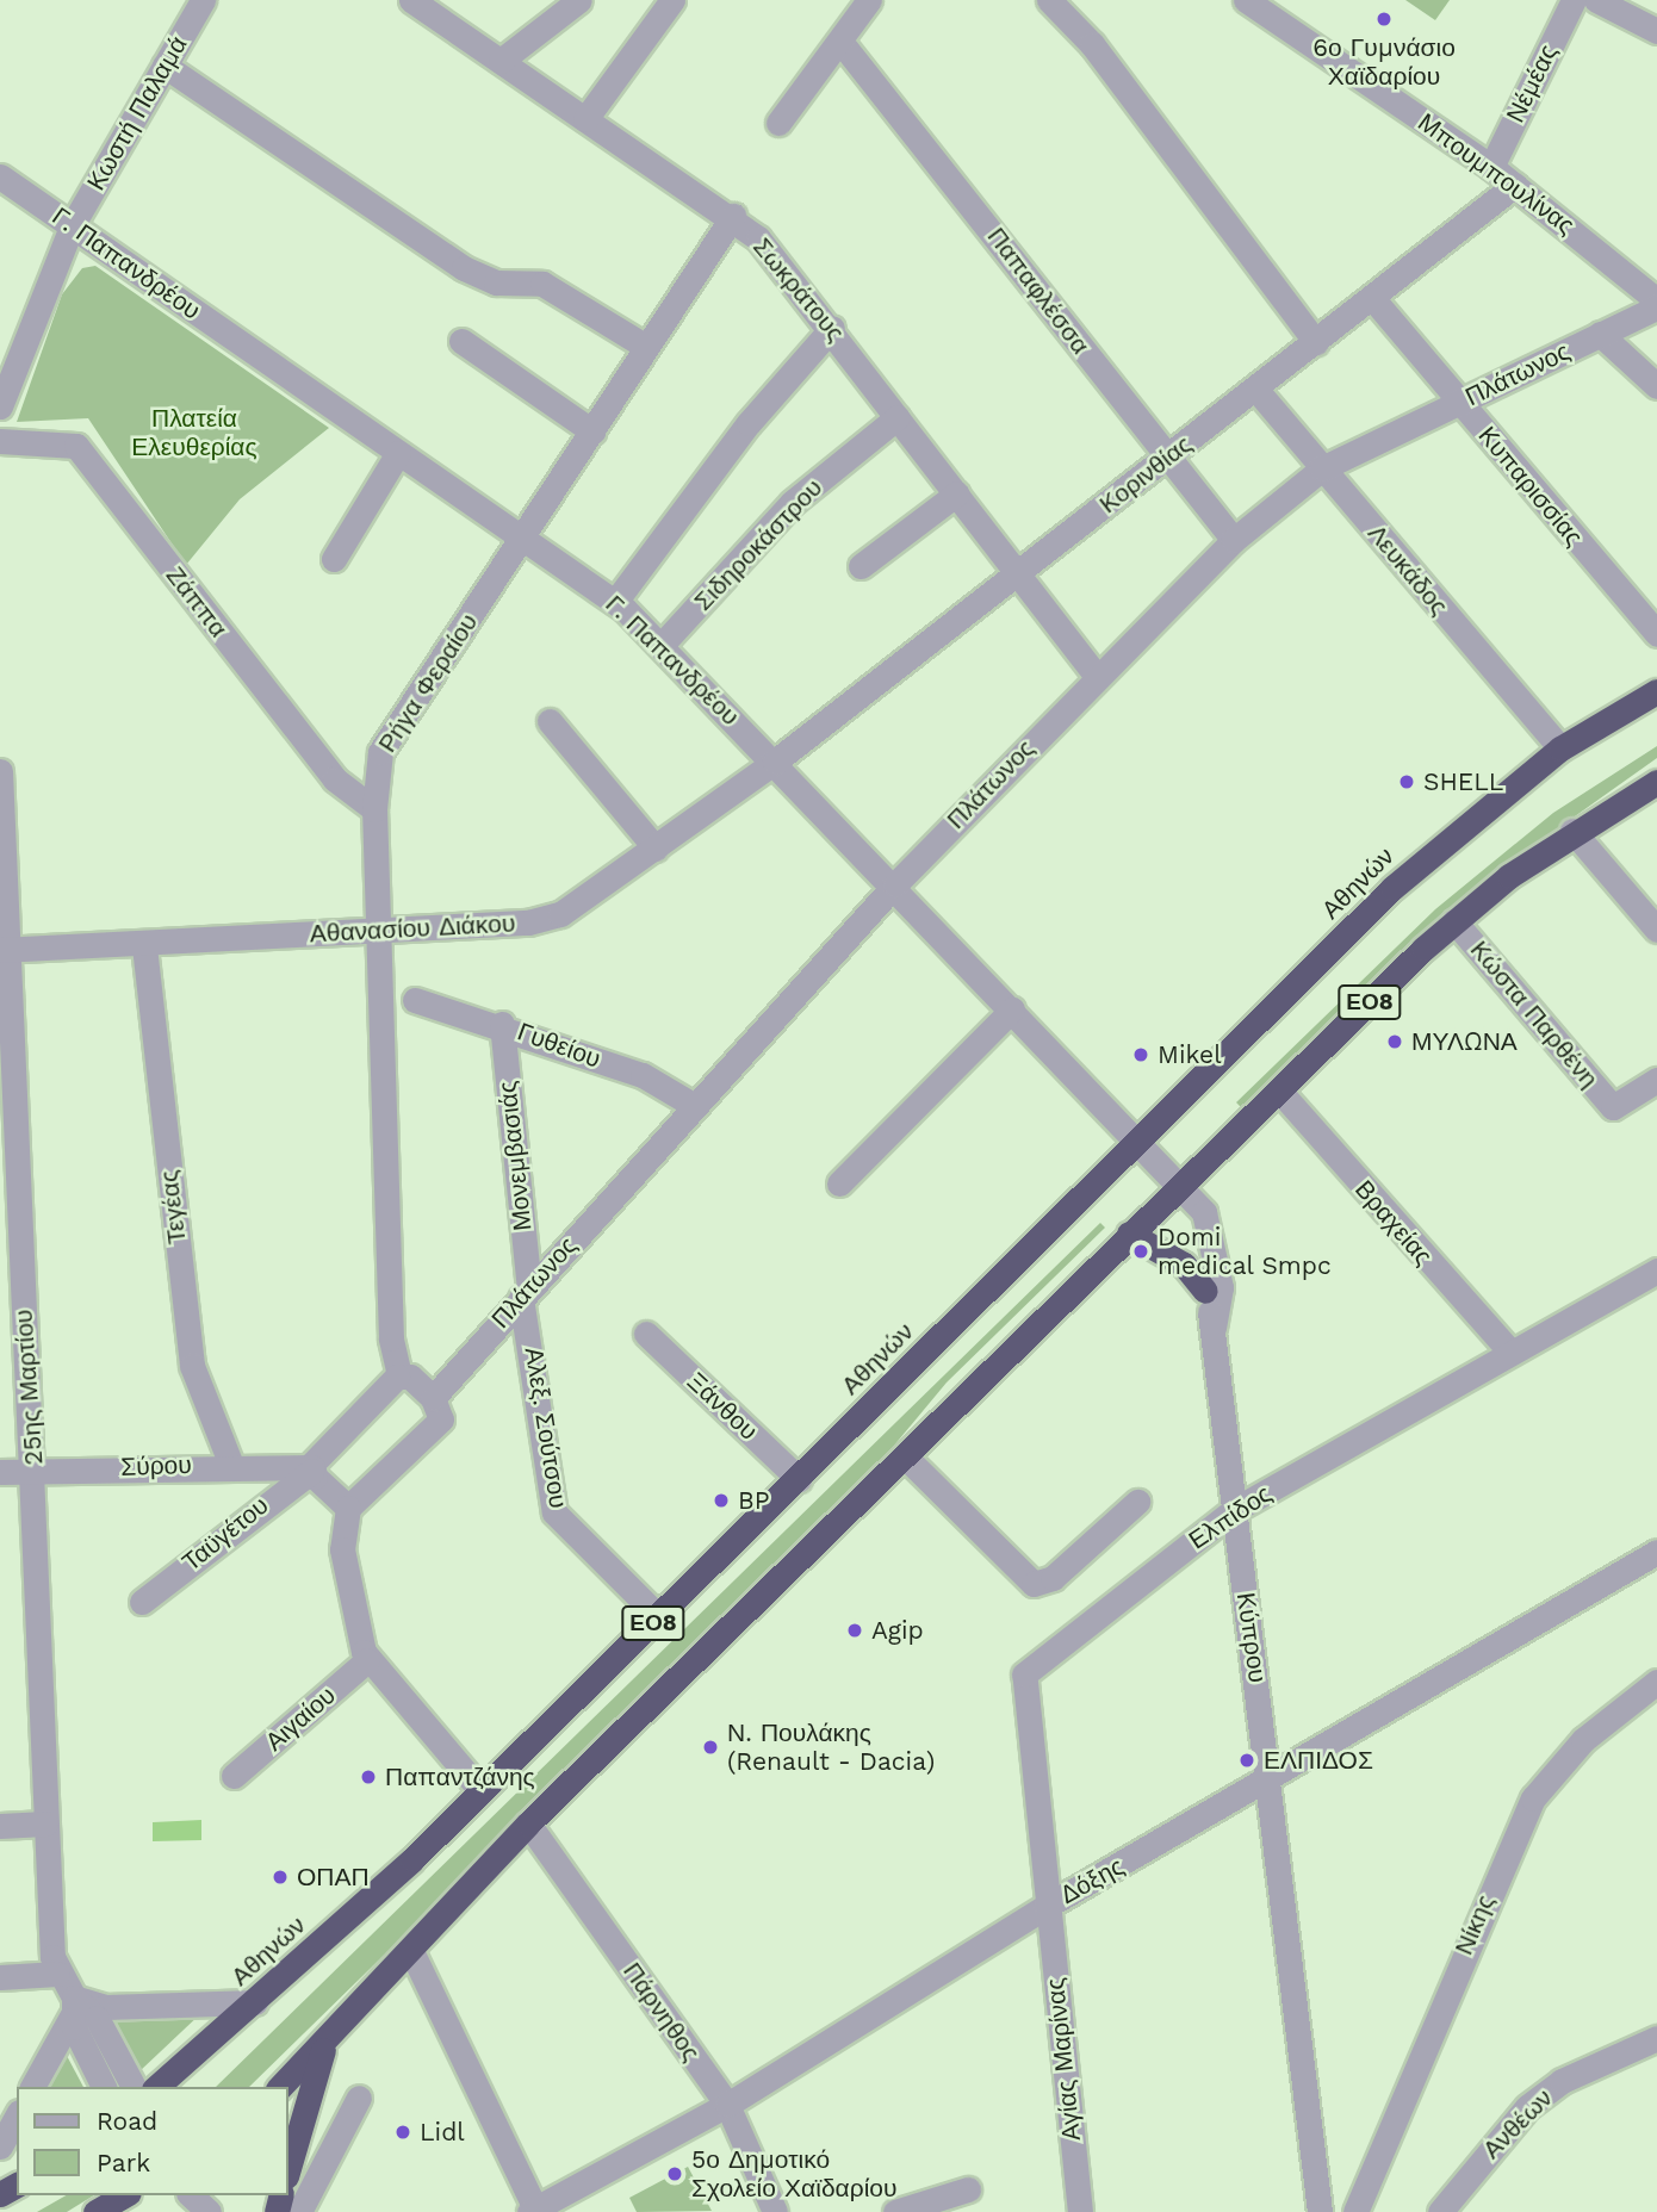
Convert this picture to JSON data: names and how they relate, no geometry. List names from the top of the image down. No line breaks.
{"streets":{"highway":["Αθηνών","ΕΟ8"],"street":["Νέμέας","Κωστή Παλαμά","Μπουμπουλίνας","Γ. Παπανδρέου","Σωκράτους","Παπαφλέσσα","Πλάτωνος","Κορινθίας","Κυπαρισσίας","Σιδηροκάστρου","Λευκάδος","Ζάππα","Ρήγα Φεραίου","Αθανασίου Διάκου","Κώστα Παρθένη","Γυθείου","Μονεμβασιάς","Τεγέας","Βραχείας","25ης Μαρτίου","Ξάνθου","Αλεξ. Σούτσου","Σύρου","Ελπίδος","Ταϋγέτου","Κύπρου","Αιγαίου","Δόξης","Νίκης","Πάρνηθος","Αγίας Μαρίνας","Ανθέων"]},"crossings":[["Νέμέας","Μπουμπουλίνας"],["Κωστή Παλαμά","Γ. Παπανδρέου"],["Μπουμπουλίνας","Κορινθίας"],["Γ. Παπανδρέου","Πλάτωνος"],["Γ. Παπανδρέου","Κορινθίας"],["Γ. Παπανδρέου","Σιδηροκάστρου"],["Γ. Παπανδρέου","Ρήγα Φεραίου"],["Γ. Παπανδρέου","Αθηνών"],["Γ. Παπανδρέου","Αθανασίου Διάκου"],["Γ. Παπανδρέου","ΕΟ8"],["Γ. Παπανδρέου","Κύπρου"],["Σωκράτους","Πλάτωνος"],["Σωκράτους","Κορινθίας"],["Σωκράτους","Σιδηροκάστρου"],["Σωκράτους","Ρήγα Φεραίου"],["Παπαφλέσσα","Πλάτωνος"],["Παπαφλέσσα","Κορινθίας"],["Πλάτωνος","Κυπαρισσίας"],["Πλάτωνος","Λευκάδος"],["Πλάτωνος","Γυθείου"],["Πλάτωνος","Μονεμβασιάς"],["Πλάτωνος","Αλεξ. Σούτσου"],["Κορινθίας","Κυπαρισσίας"],["Κορινθίας","Λευκάδος"],["Κορινθίας","Αθανασίου Διάκου"],["Λευκάδος","Αθηνών"],["Ζάππα","Ρήγα Φεραίου"],["Ρήγα Φεραίου","Αθανασίου Διάκου"],["Ρήγα Φεραίου","Ταϋγέτου"],["Αθηνών","Ξάνθου"],["Αθηνών","Αλεξ. Σούτσου"],["Αθανασίου Διάκου","Τεγέας"],["Αθανασίου Διάκου","25ης Μαρτίου"],["ΕΟ8","Κώστα Παρθένη"],["ΕΟ8","Βραχείας"],["ΕΟ8","Κύπρου"],["ΕΟ8","Πάρνηθος"],["Γυθείου","Μονεμβασιάς"],["Μονεμβασιάς","Αλεξ. Σούτσου"],["Τεγέας","Σύρου"],["Βραχείας","Ελπίδος"],["25ης Μαρτίου","Σύρου"],["Σύρου","Ταϋγέτου"],["Ελπίδος","Κύπρου"],["Ελπίδος","Δόξης"],["Ελπίδος","Αγίας Μαρίνας"],["Κύπρου","Δόξης"],["Δόξης","Πάρνηθος"],["Δόξης","Αγίας Μαρίνας"]],"parks":["Πλατεία Ελευθερίας"],"places":["6ο Γυμνάσιο Χαϊδαρίου","SHELL","ΜΥΛΩΝΑ","Mikel","Domi medical Smpc","BP","Agip","Ν. Πουλάκης (Renault - Dacia)","ΕΛΠΙΔΟΣ","Παπαντζάνης","ΟΠΑΠ","Lidl","5ο Δημοτικό Σχολείο Χαϊδαρίου"],"legend":["Road","Park"]}
